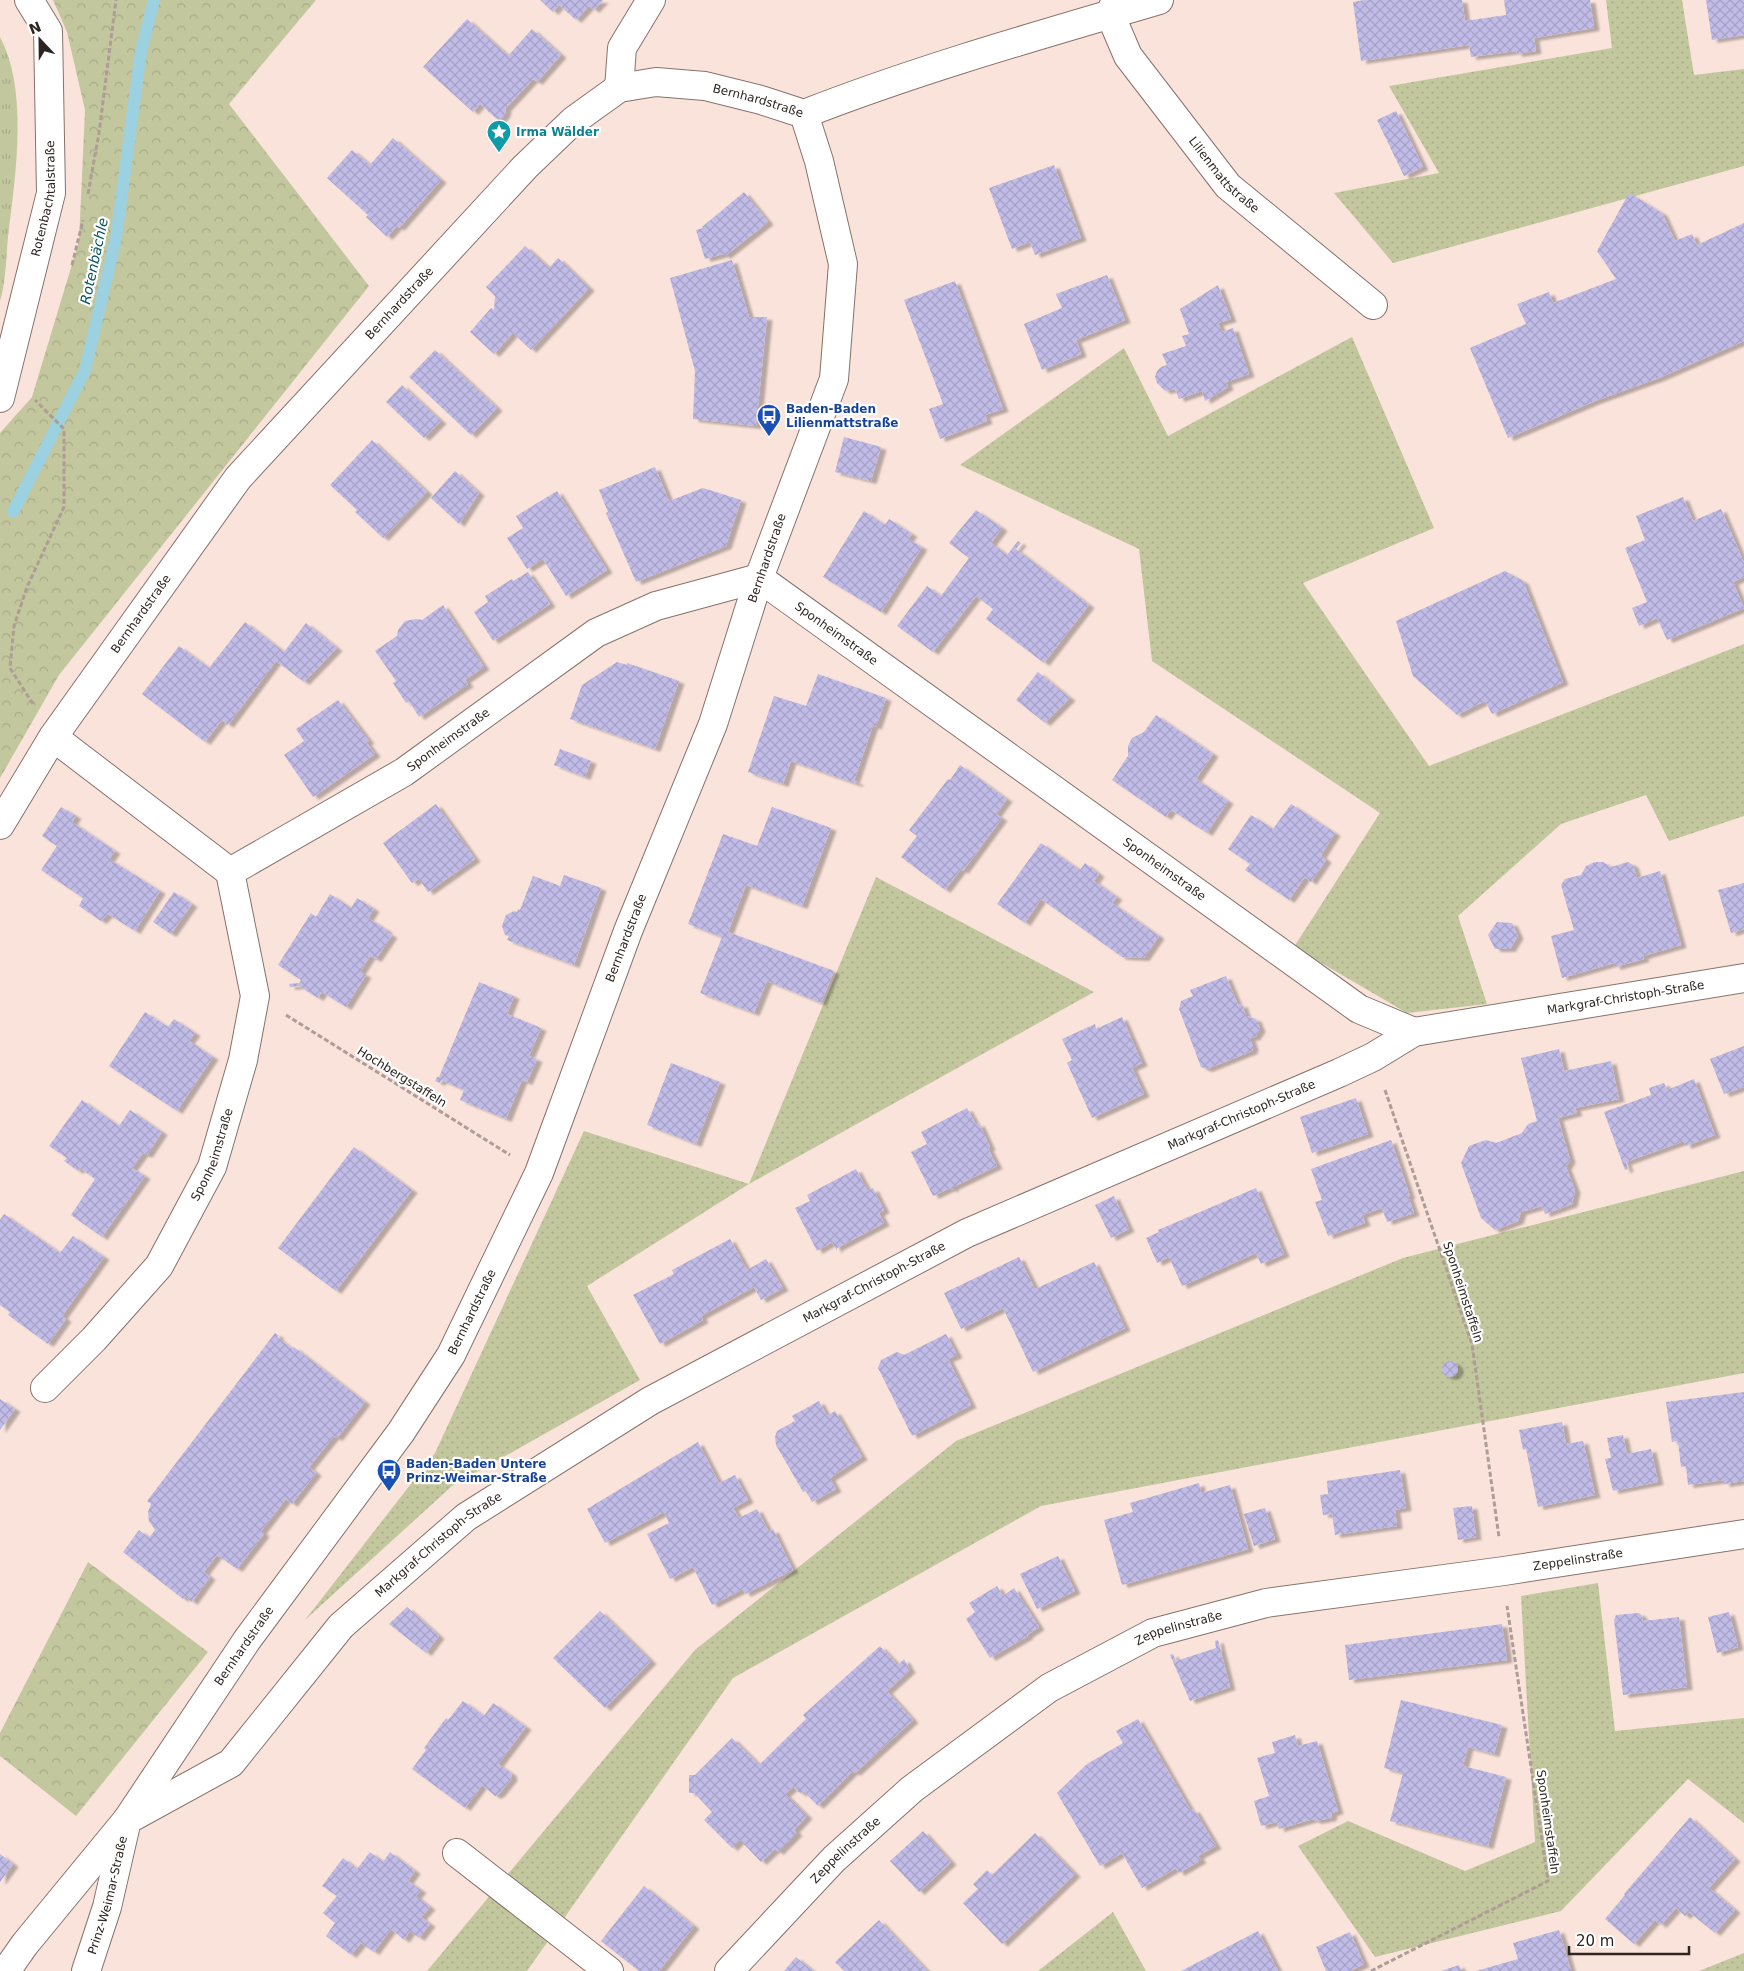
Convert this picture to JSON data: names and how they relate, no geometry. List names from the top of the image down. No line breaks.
{"streets":{"street":["Bernhardstraße","Lilienmattstraße","Rotenbachtalstraße","Sponheimstraße","Markgraf-Christoph-Straße","Zeppelinstraße","Prinz-Weimar-Straße"],"path":["Hochbergstaffeln","Sponheimstaffeln"]},"crossings":[["Bernhardstraße","Sponheimstraße"],["Bernhardstraße","Markgraf-Christoph-Straße"],["Bernhardstraße","Hochbergstaffeln"],["Bernhardstraße","Prinz-Weimar-Straße"],["Sponheimstraße","Markgraf-Christoph-Straße"],["Sponheimstraße","Hochbergstaffeln"],["Markgraf-Christoph-Straße","Sponheimstaffeln"],["Markgraf-Christoph-Straße","Prinz-Weimar-Straße"],["Sponheimstaffeln","Zeppelinstraße"]],"water":["Rotenbächle"],"places":{"place":["Irma Wälder"],"bus stop":["Baden-Baden Lilienmattstraße","Baden-Baden Untere Prinz-Weimar-Straße"]},"scale_bar":"20 m","north":"top"}
